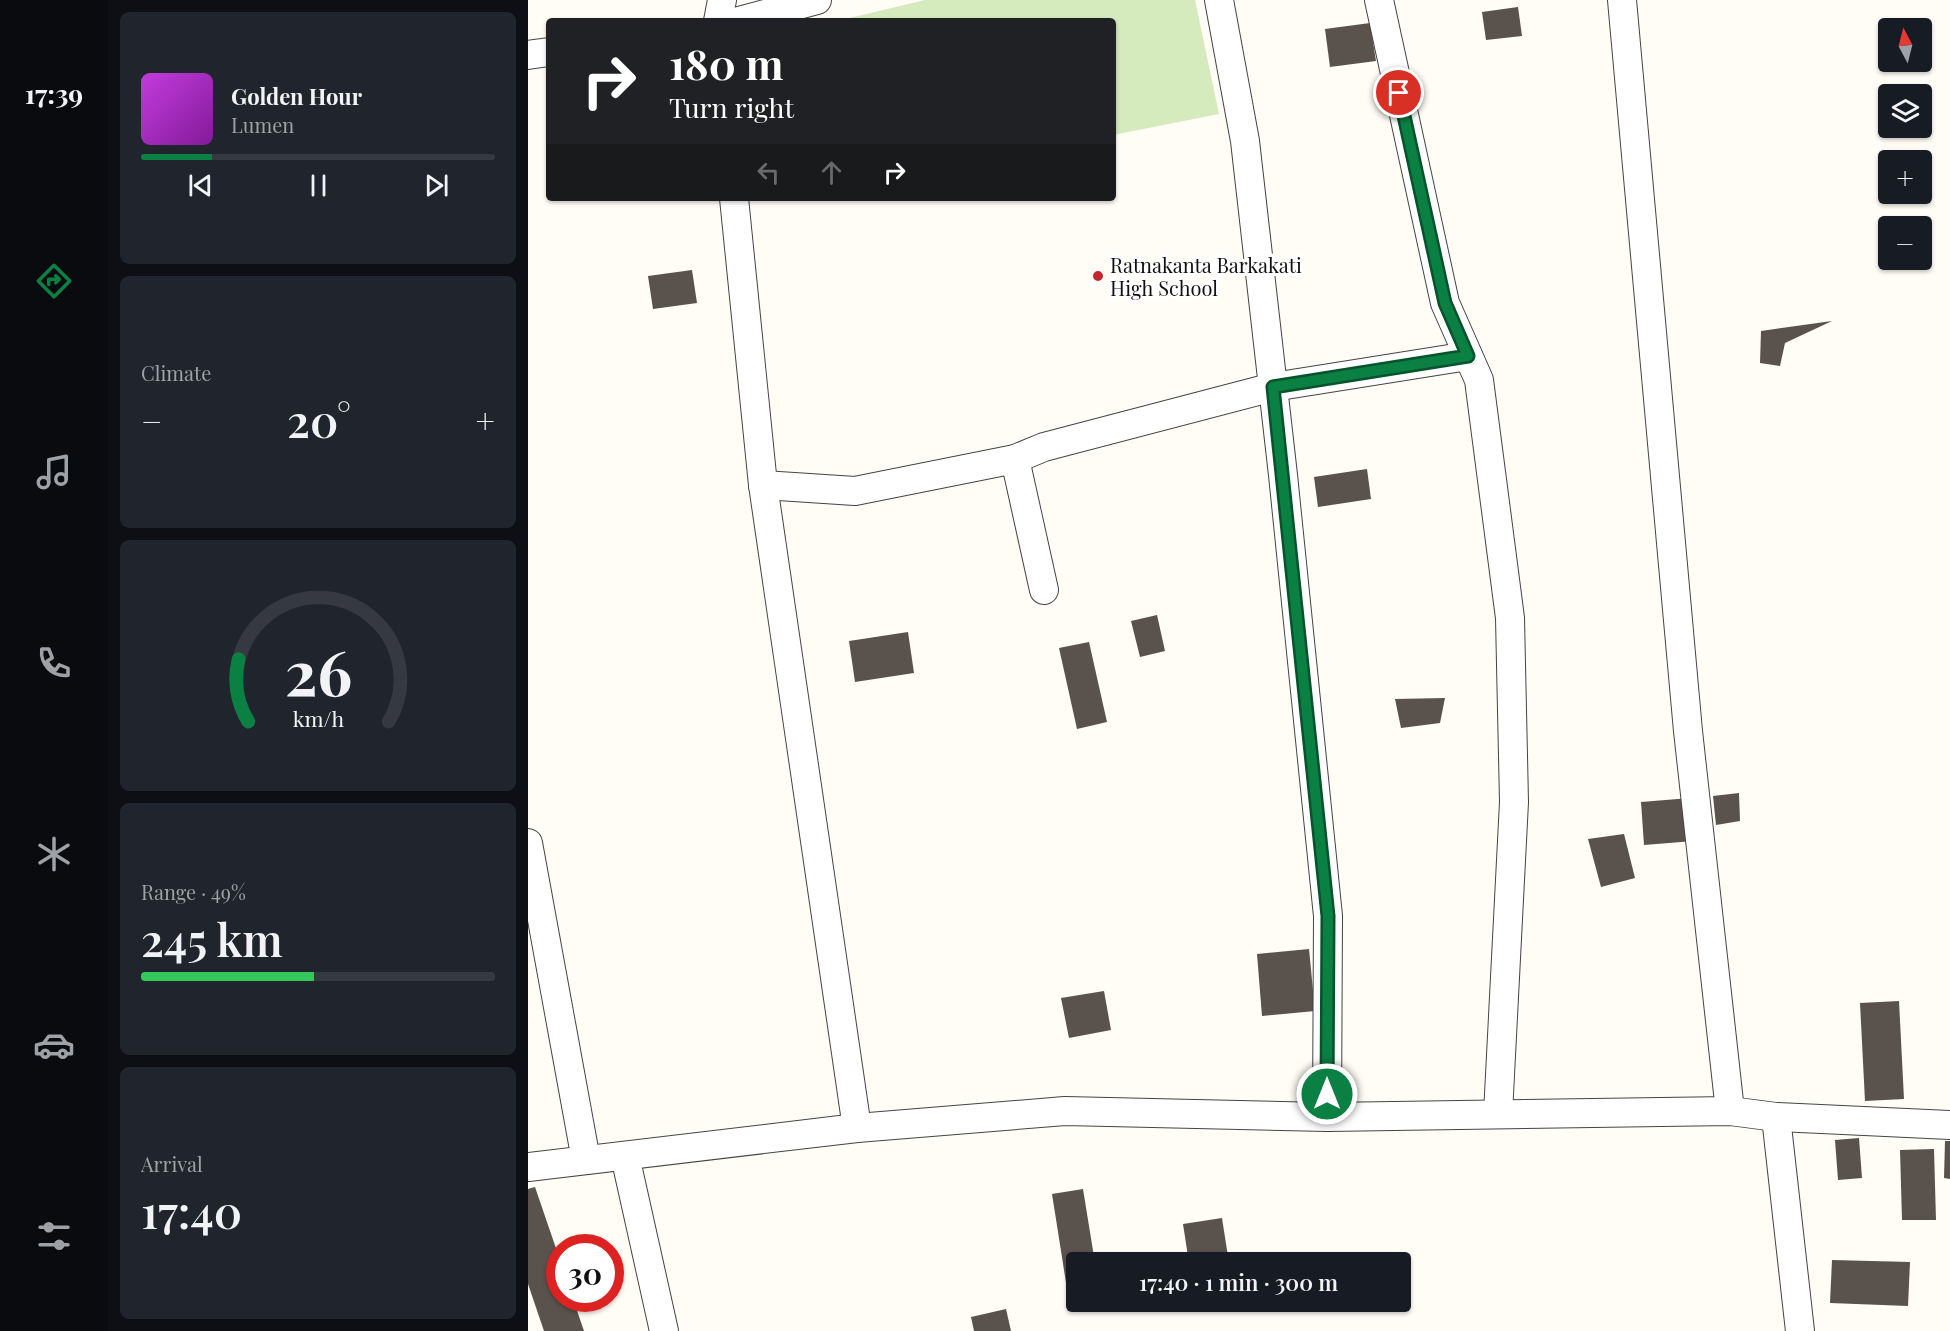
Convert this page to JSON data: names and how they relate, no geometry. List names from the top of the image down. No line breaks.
{"places":["Ratnakanta Barkakati High School"],"north":"top","page":{"tabs":"17:39","map_buttons":["+","−"],"turn":["180 m","Turn right"],"song":["Golden Hour","Lumen"],"tile":["Climate",["Range · 49%","245 km"],["Arrival","17:40"]],"heat":["−","20°","+"],"limit":"30","trip":"17:40 · 1 min · 300 m","gauge":["26","km/h"]}}
